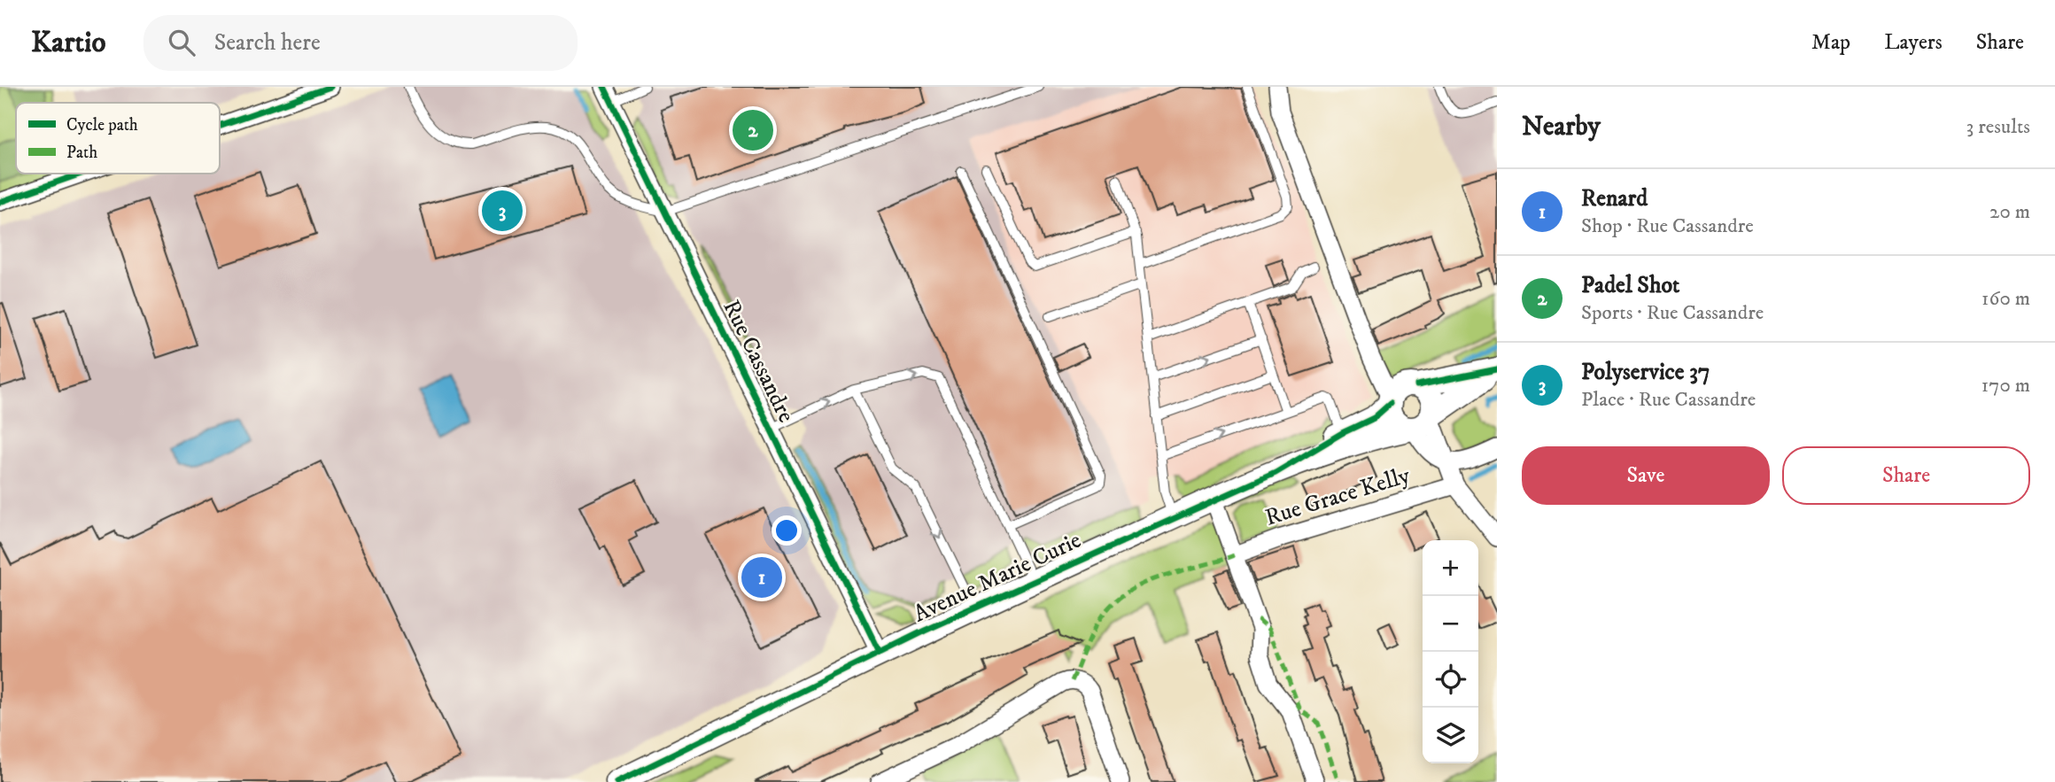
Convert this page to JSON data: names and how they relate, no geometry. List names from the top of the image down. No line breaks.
{"streets":{"main road":["Avenue Marie Curie"],"street":["Rue Cassandre","Rue Grace Kelly"]},"crossings":[["Rue Cassandre","Avenue Marie Curie"]],"legend":["Cycle path","Path"],"page":{"header":"Kartio","search":"Search here","nav":["Map","Layers","Share"],"heading":["Nearby","3 results"],"pins":["2","3","1"],"list":[{"mark":"1","name":"Renard","note":"Shop · Rue Cassandre","value":"20 m"},{"mark":"2","name":"Padel Shot","note":"Sports · Rue Cassandre","value":"160 m"},{"mark":"3","name":"Polyservice 37","note":"Place · Rue Cassandre","value":"170 m"}],"buttons":["Save","Share"],"map_buttons":["+","−"]}}
